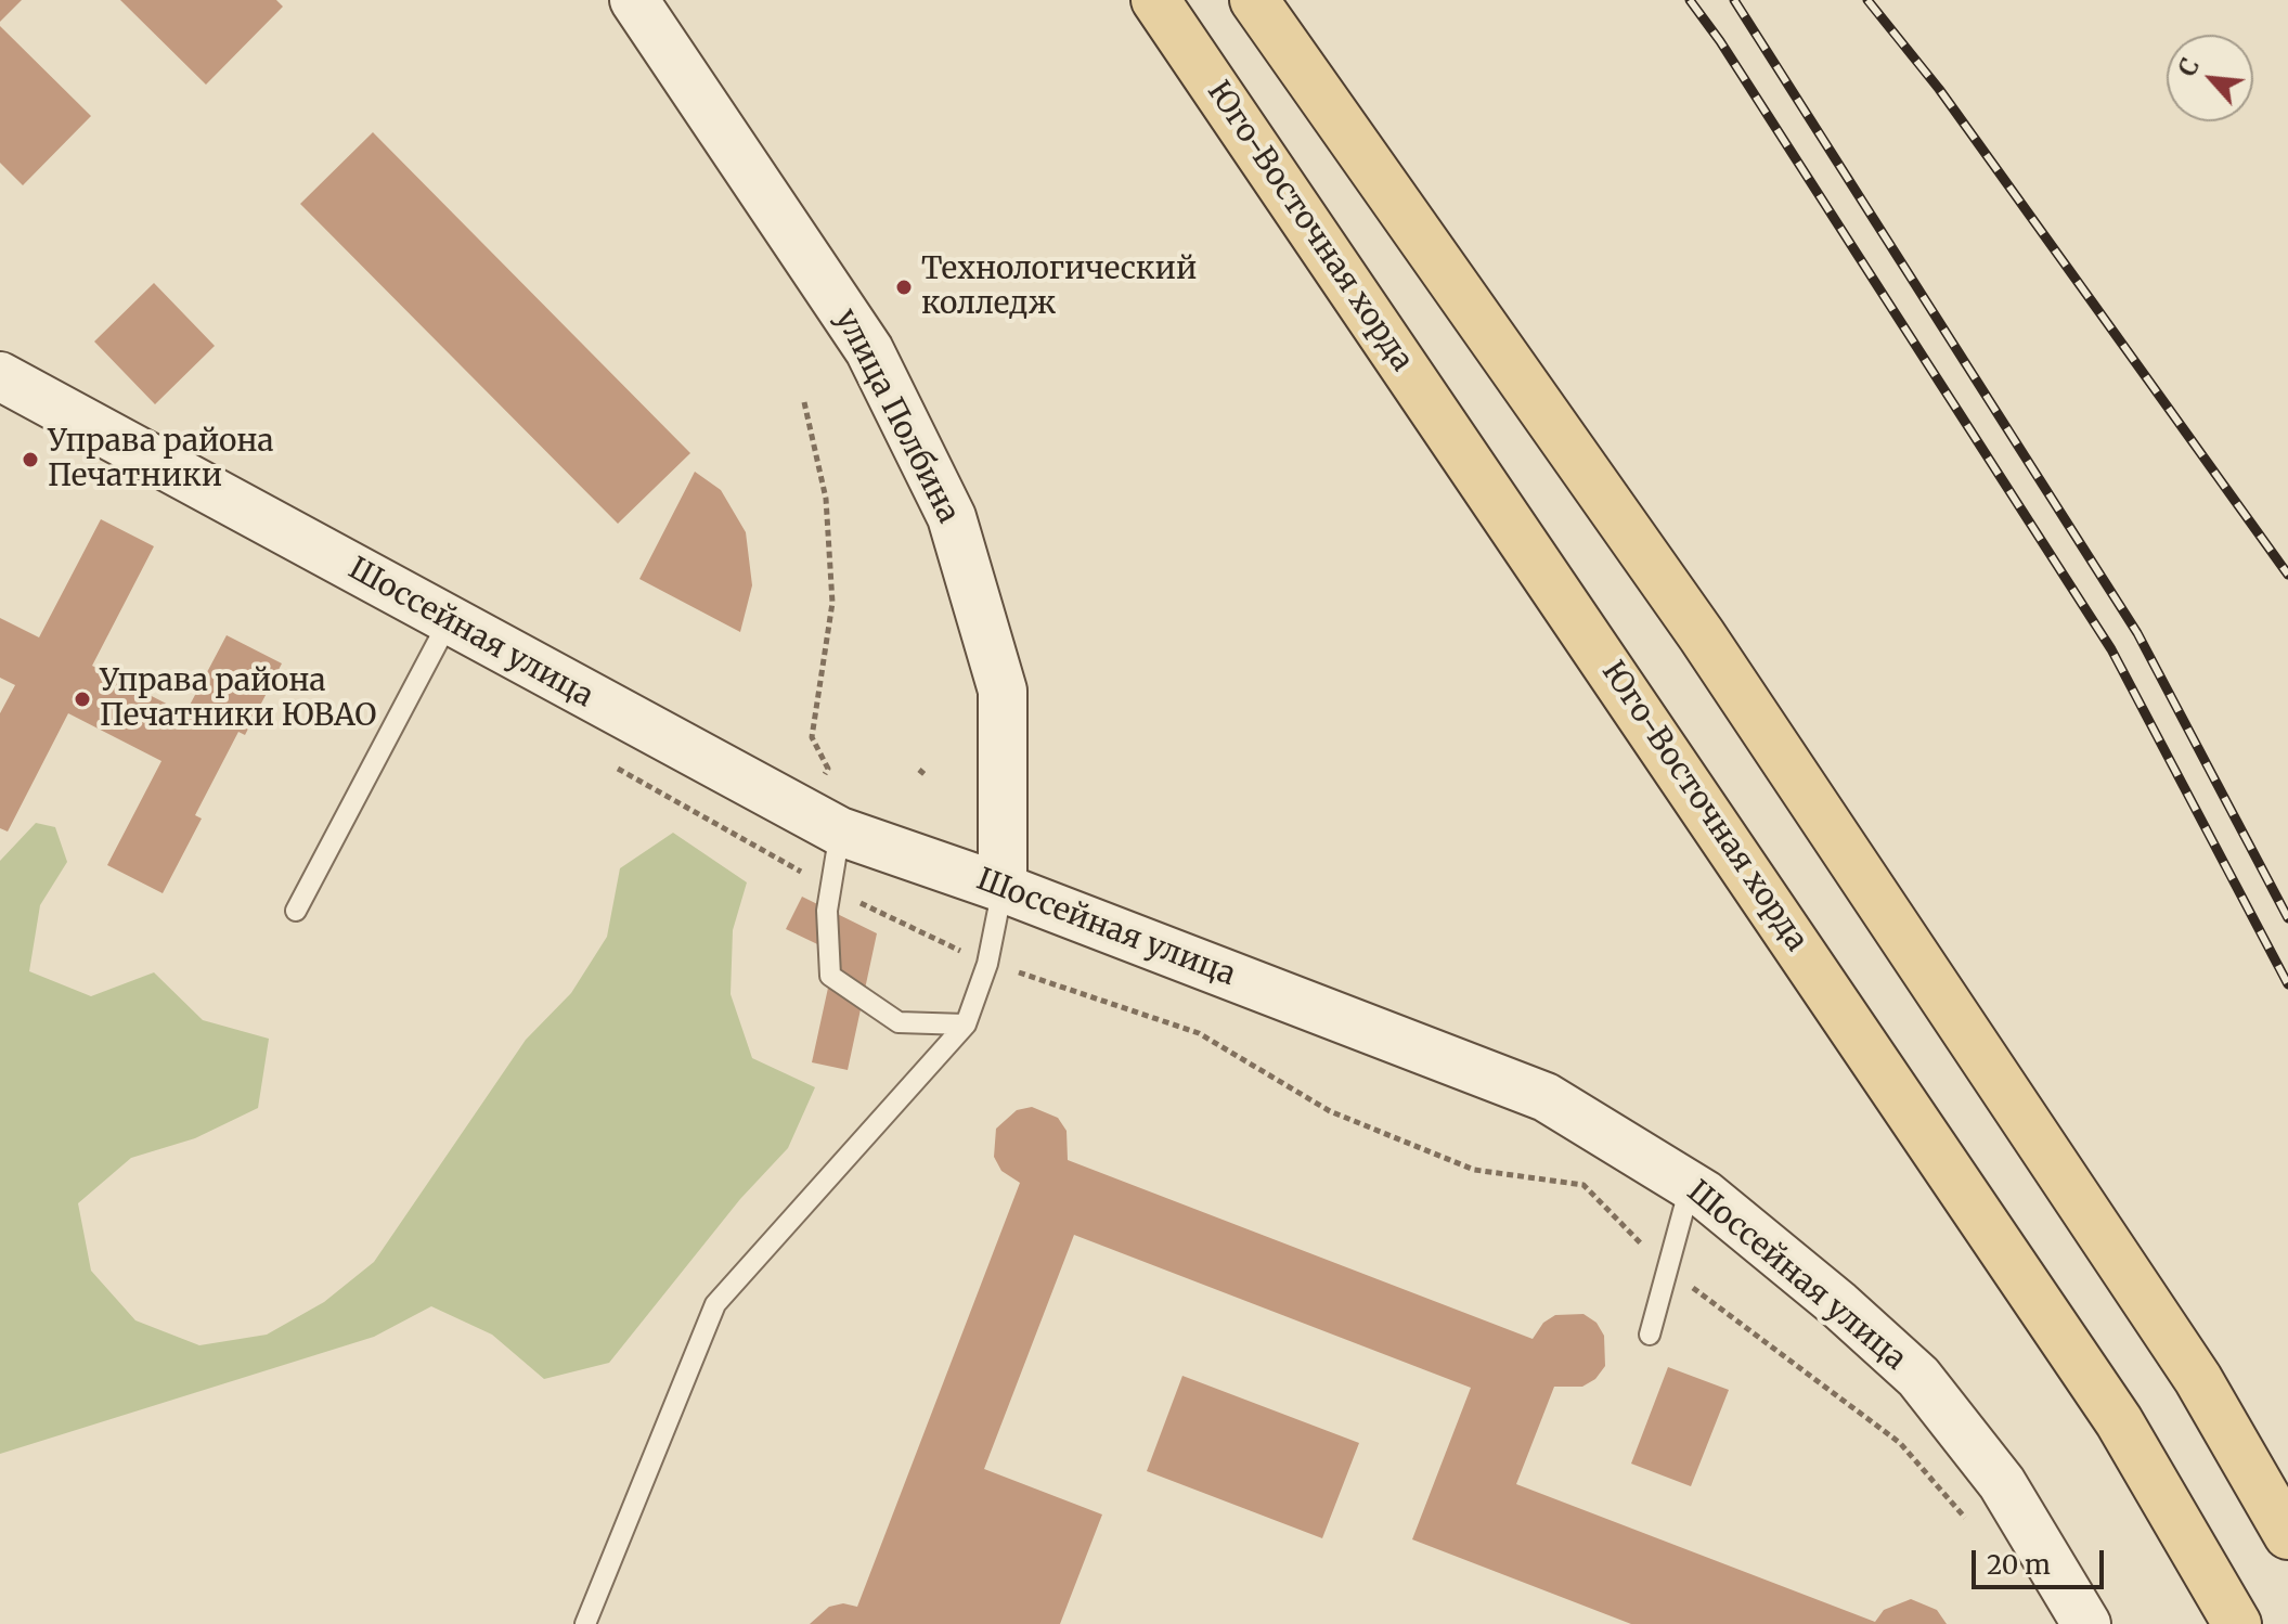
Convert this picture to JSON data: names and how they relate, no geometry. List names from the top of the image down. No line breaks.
{"streets":{"main road":["Юго-Восточная хорда","улица Полбина","Шоссейная улица"]},"crossings":[["улица Полбина","Шоссейная улица"]],"places":["Технологический колледж","Управа района Печатники","Управа района Печатники ЮВАО"],"scale_bar":"20 m","north":"top left"}
